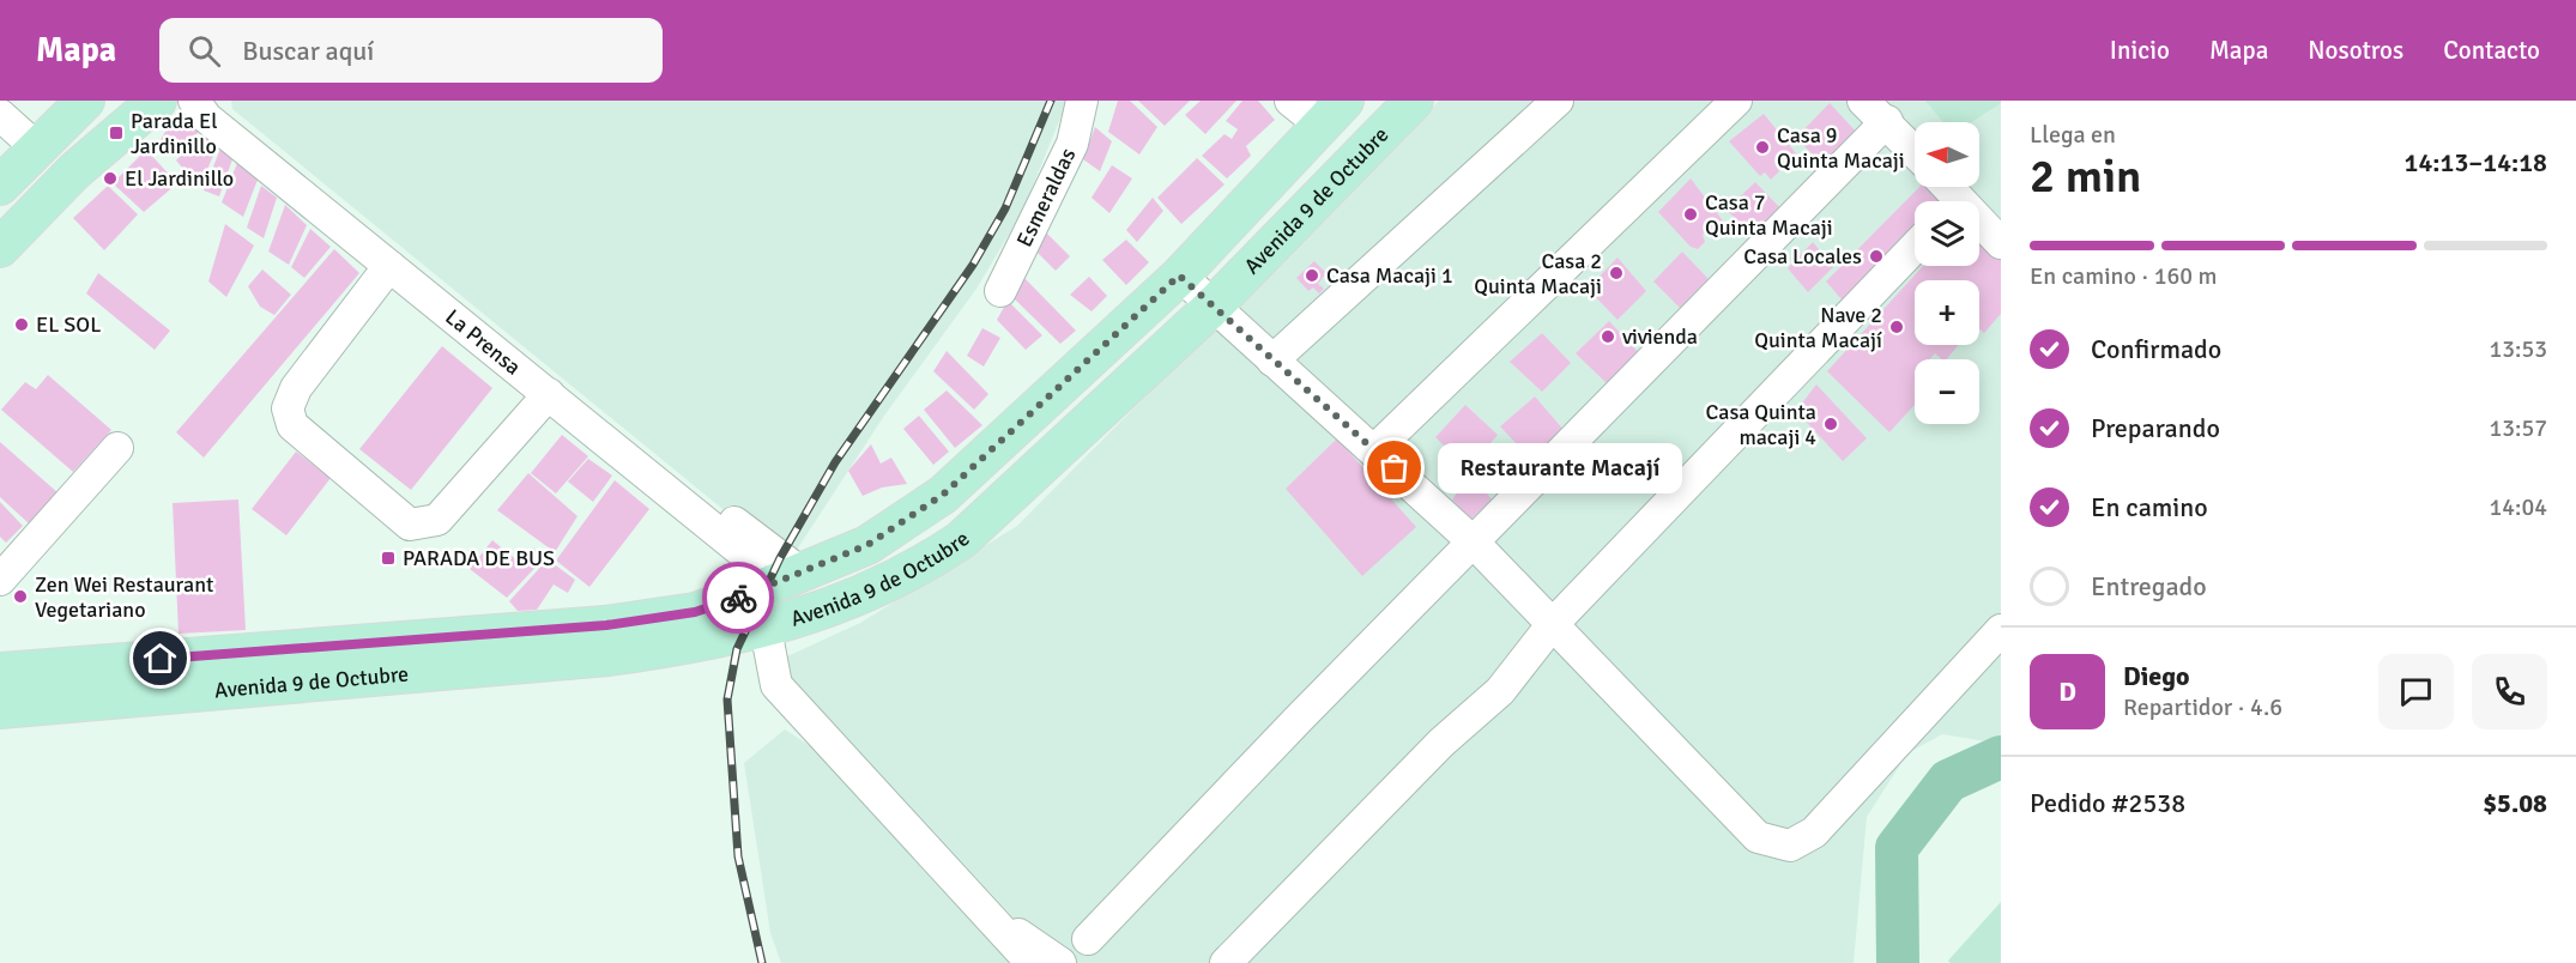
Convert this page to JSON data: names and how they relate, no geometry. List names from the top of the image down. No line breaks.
{"streets":{"main road":["Avenida 9 de Octubre"],"street":["Esmeraldas","La Prensa"]},"crossings":[["Avenida 9 de Octubre","La Prensa"]],"places":{"transit":["Parada El Jardinillo","PARADA DE BUS"],"other":["Casa 9 Quinta Macaji","El Jardinillo","Casa 7 Quinta Macaji","Casa Locales","Casa 2 Quinta Macaji","Casa Macaji 1","EL SOL","Nave 2 Quinta Macají","vivienda","Casa Quinta macaji 4","Restaurante Macají","Zen Wei Restaurant Vegetariano"]},"north":"left","page":{"header":"Mapa","search":"Buscar aquí","nav":["Inicio","Mapa","Nosotros","Contacto"],"heading":["2 min","Llega en","14:13–14:18"],"panel":["Diego","Repartidor · 4.6","Pedido #2538","$5.08"],"map_buttons":["+","−"],"bar":"En camino · 160 m","list":[["Confirmado","13:53"],["Preparando","13:57"],["En camino","14:04"],"Entregado"],"bubble":"Restaurante Macají","round":"D"}}
